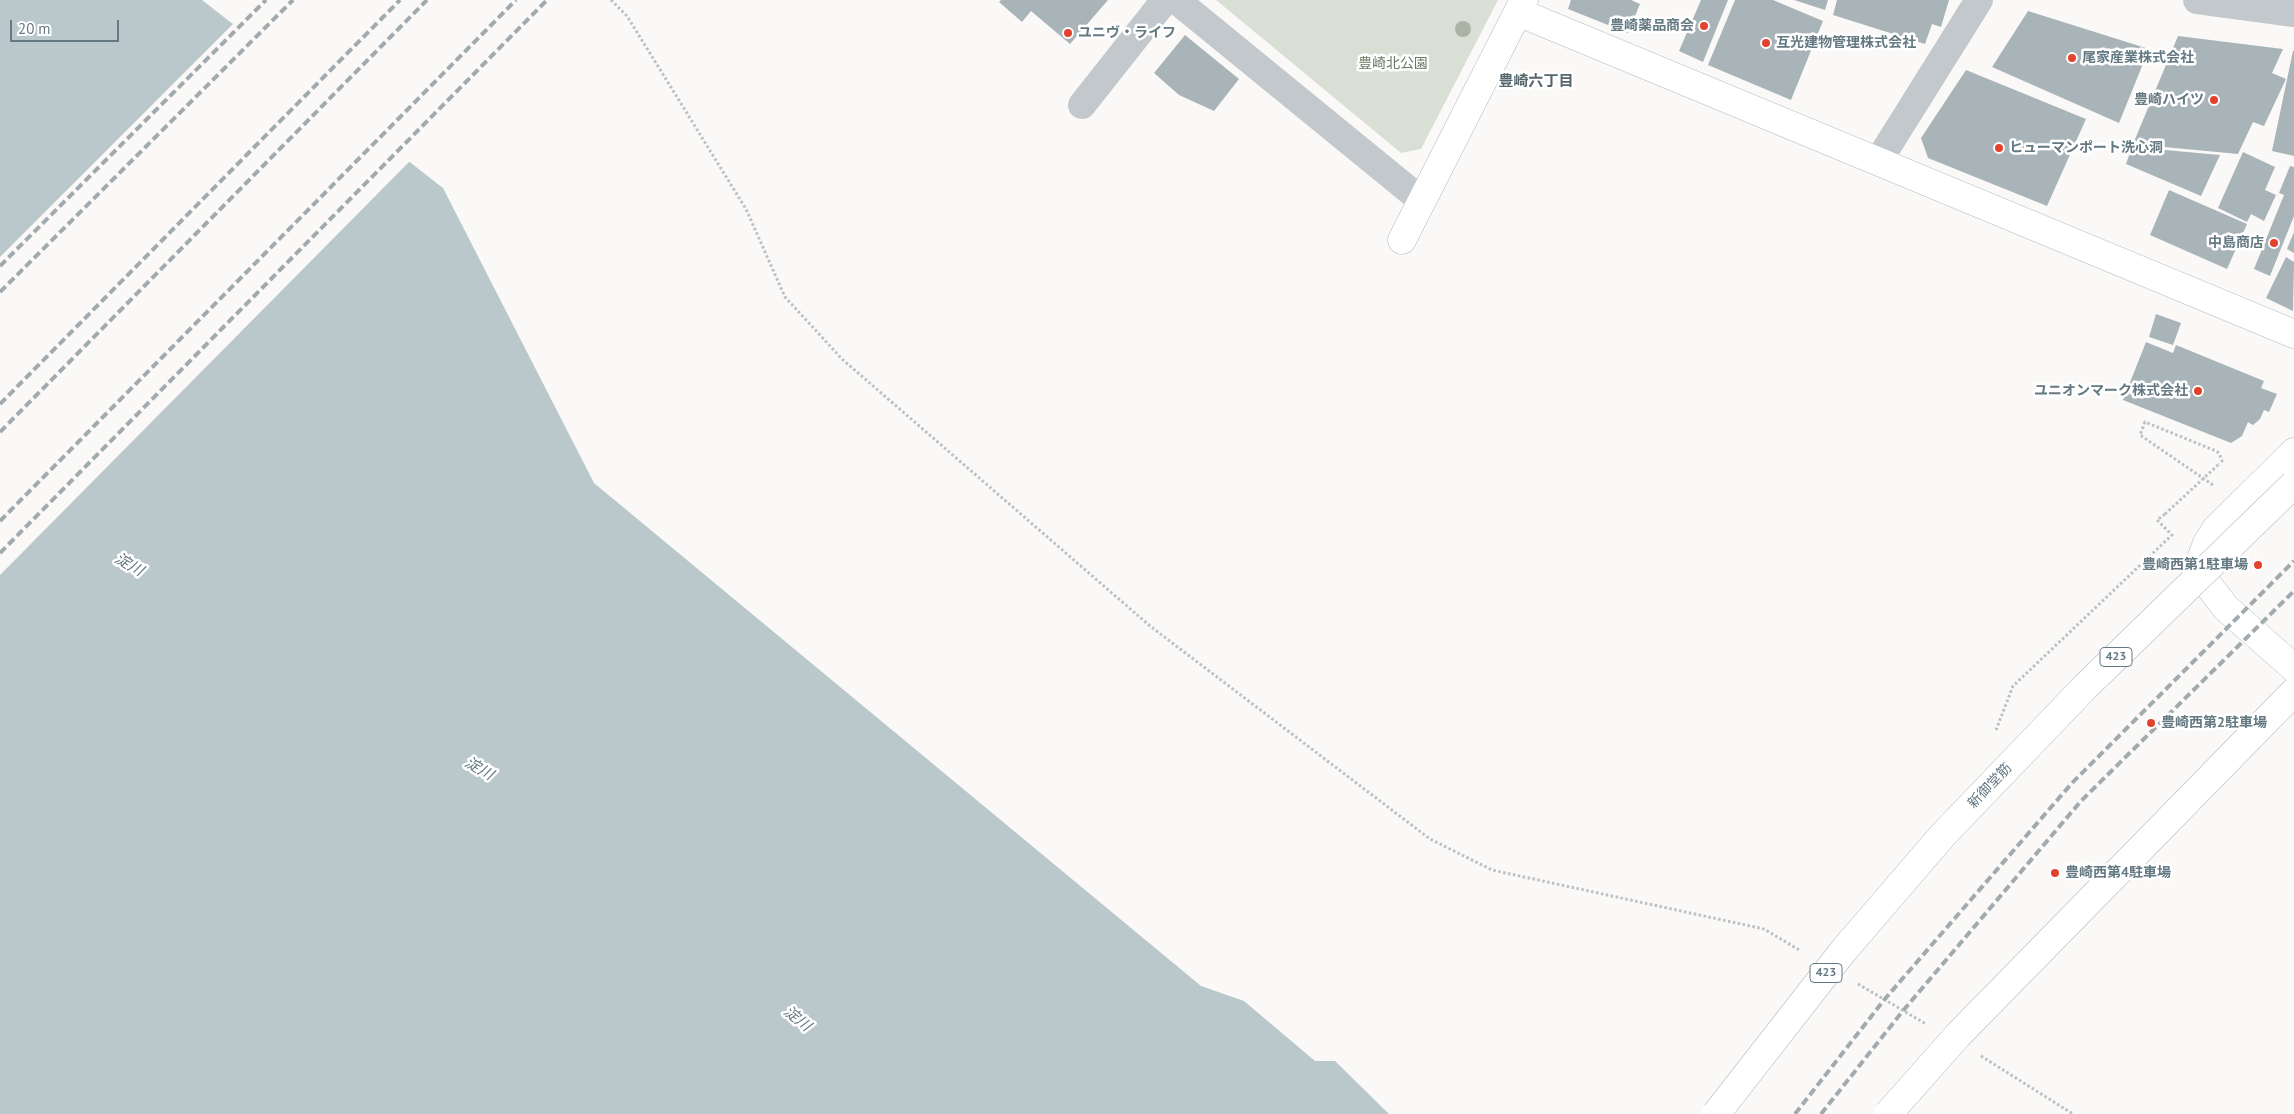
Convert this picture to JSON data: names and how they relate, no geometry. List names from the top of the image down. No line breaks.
{"streets":{"main road":["423","新御堂筋"]},"districts":["豊崎六丁目"],"water":["淀川"],"parks":["豊崎北公園"],"places":["豊崎薬品商会","ユニヴ・ライフ","互光建物管理株式会社","尾家産業株式会社","豊崎ハイツ","ヒューマンポート洗心洞","中島商店","ユニオンマーク株式会社","豊崎西第1駐車場","豊崎西第2駐車場","豊崎西第4駐車場"],"scale_bar":"20 m"}
